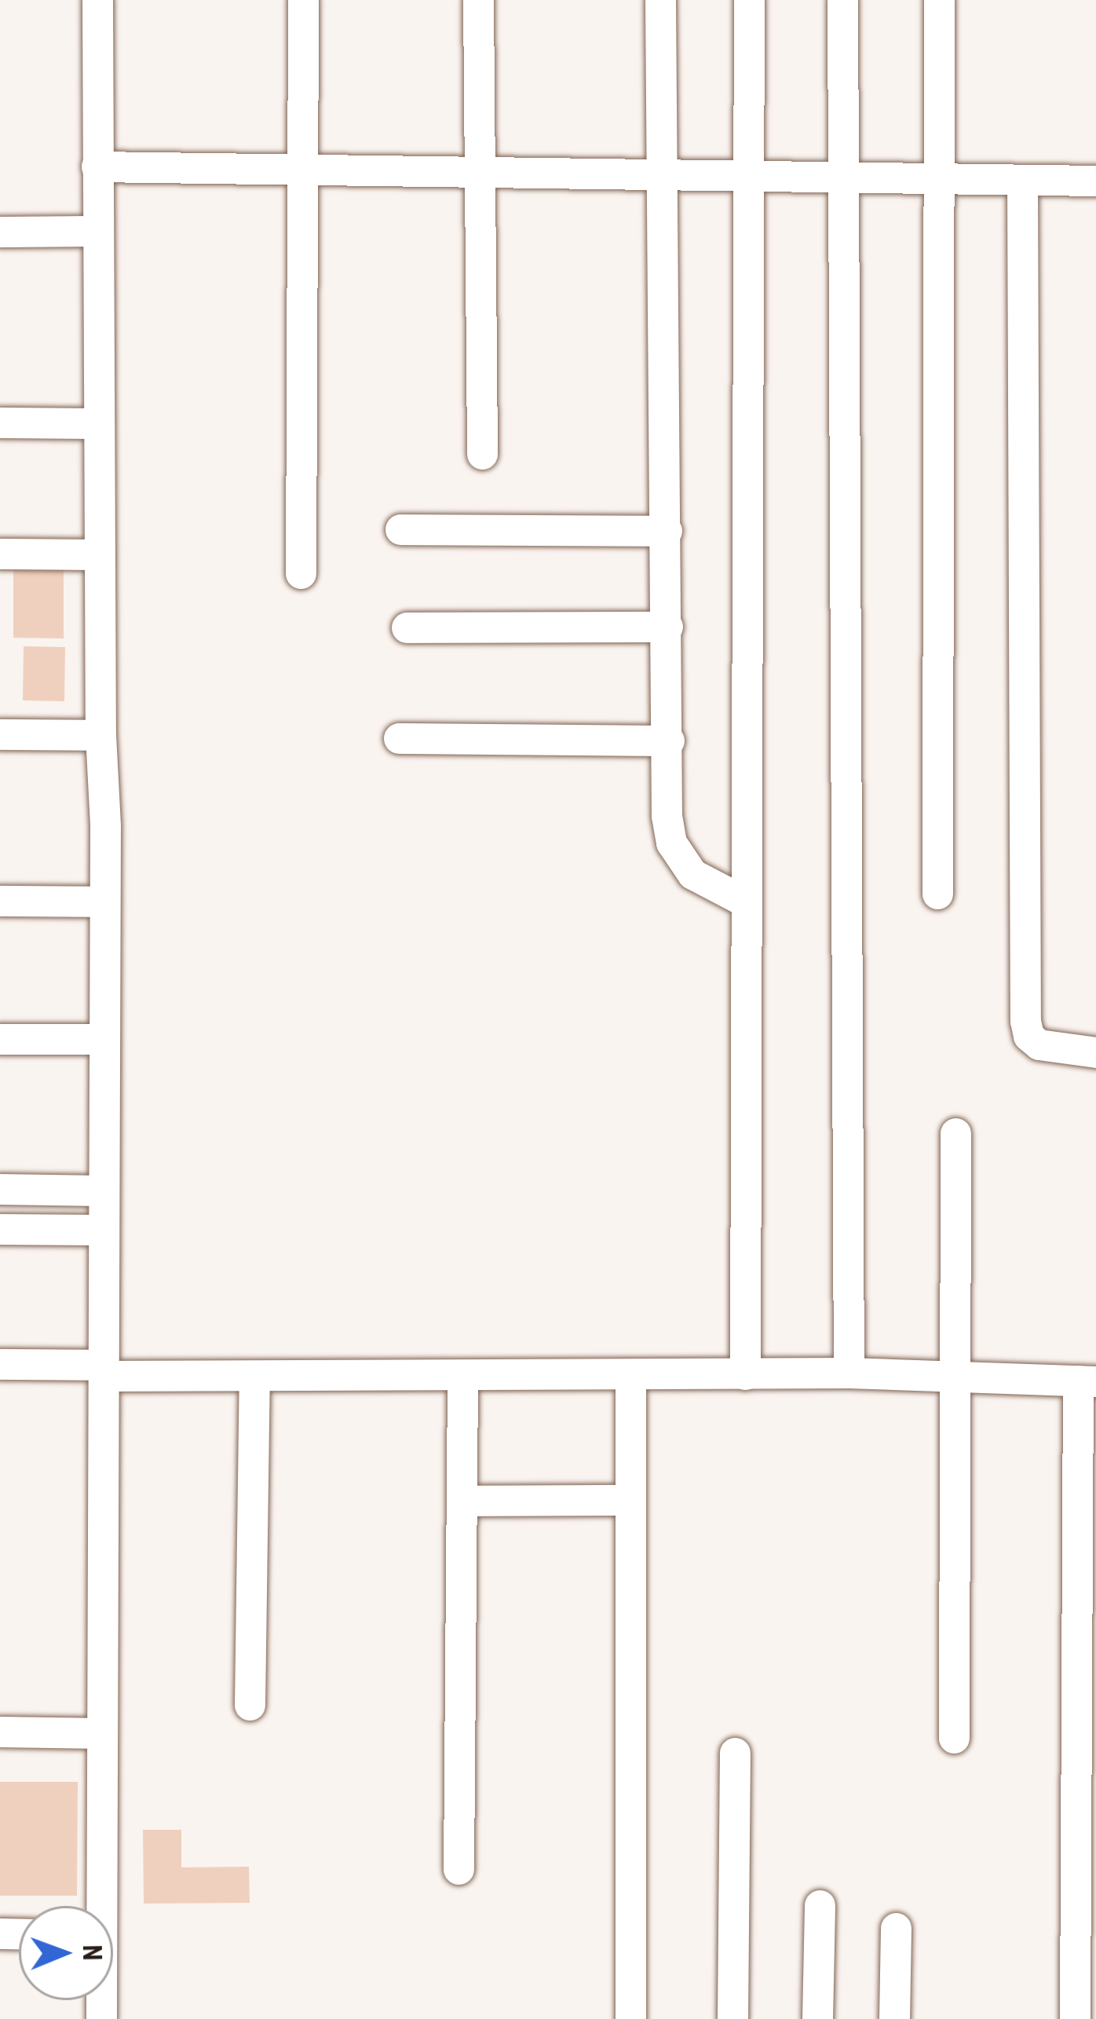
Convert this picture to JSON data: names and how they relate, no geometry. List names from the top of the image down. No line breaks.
{"north":"right"}
